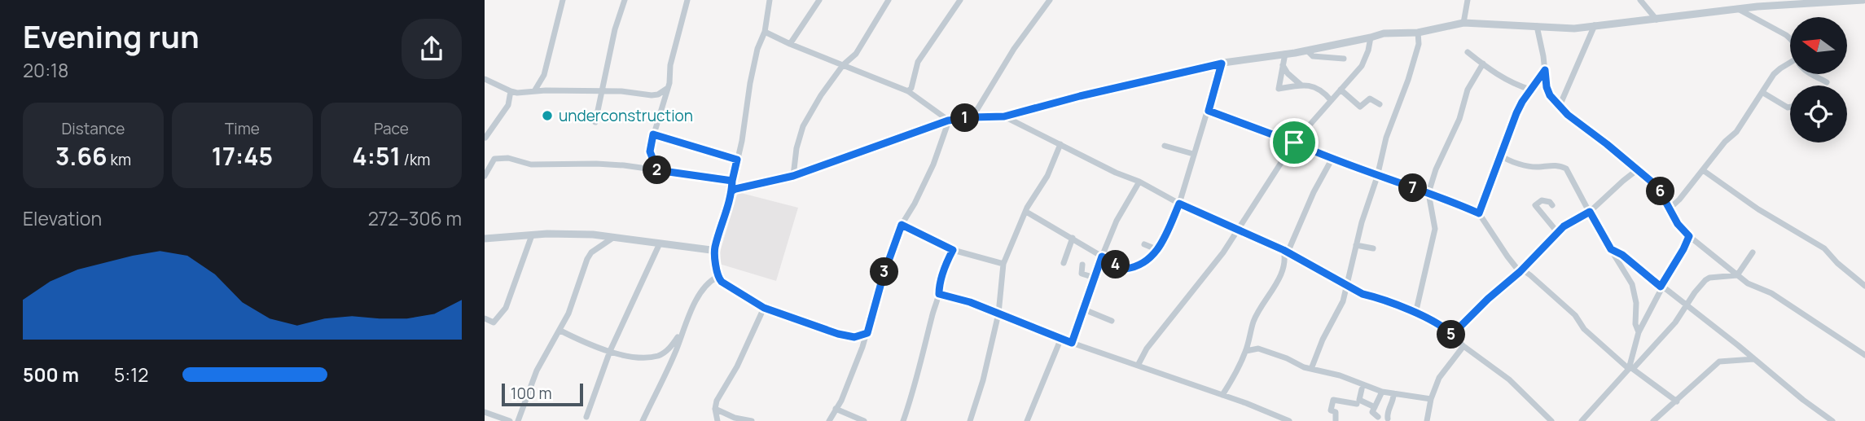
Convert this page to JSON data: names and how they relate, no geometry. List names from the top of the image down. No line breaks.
{"places":["underconstruction"],"scale_bar":"100 m","north":"left","page":{"heading":["Evening run","20:18"],"stats":[["Distance","3.66 km"],["Time","17:45"],["Pace","4:51 /km"]],"pins":["1","2","7","6","4","3","5"],"chart":["Elevation","272–306 m"],"list":[{"name":"500 m","note":"5:12"}],"scale":"100 m"}}
